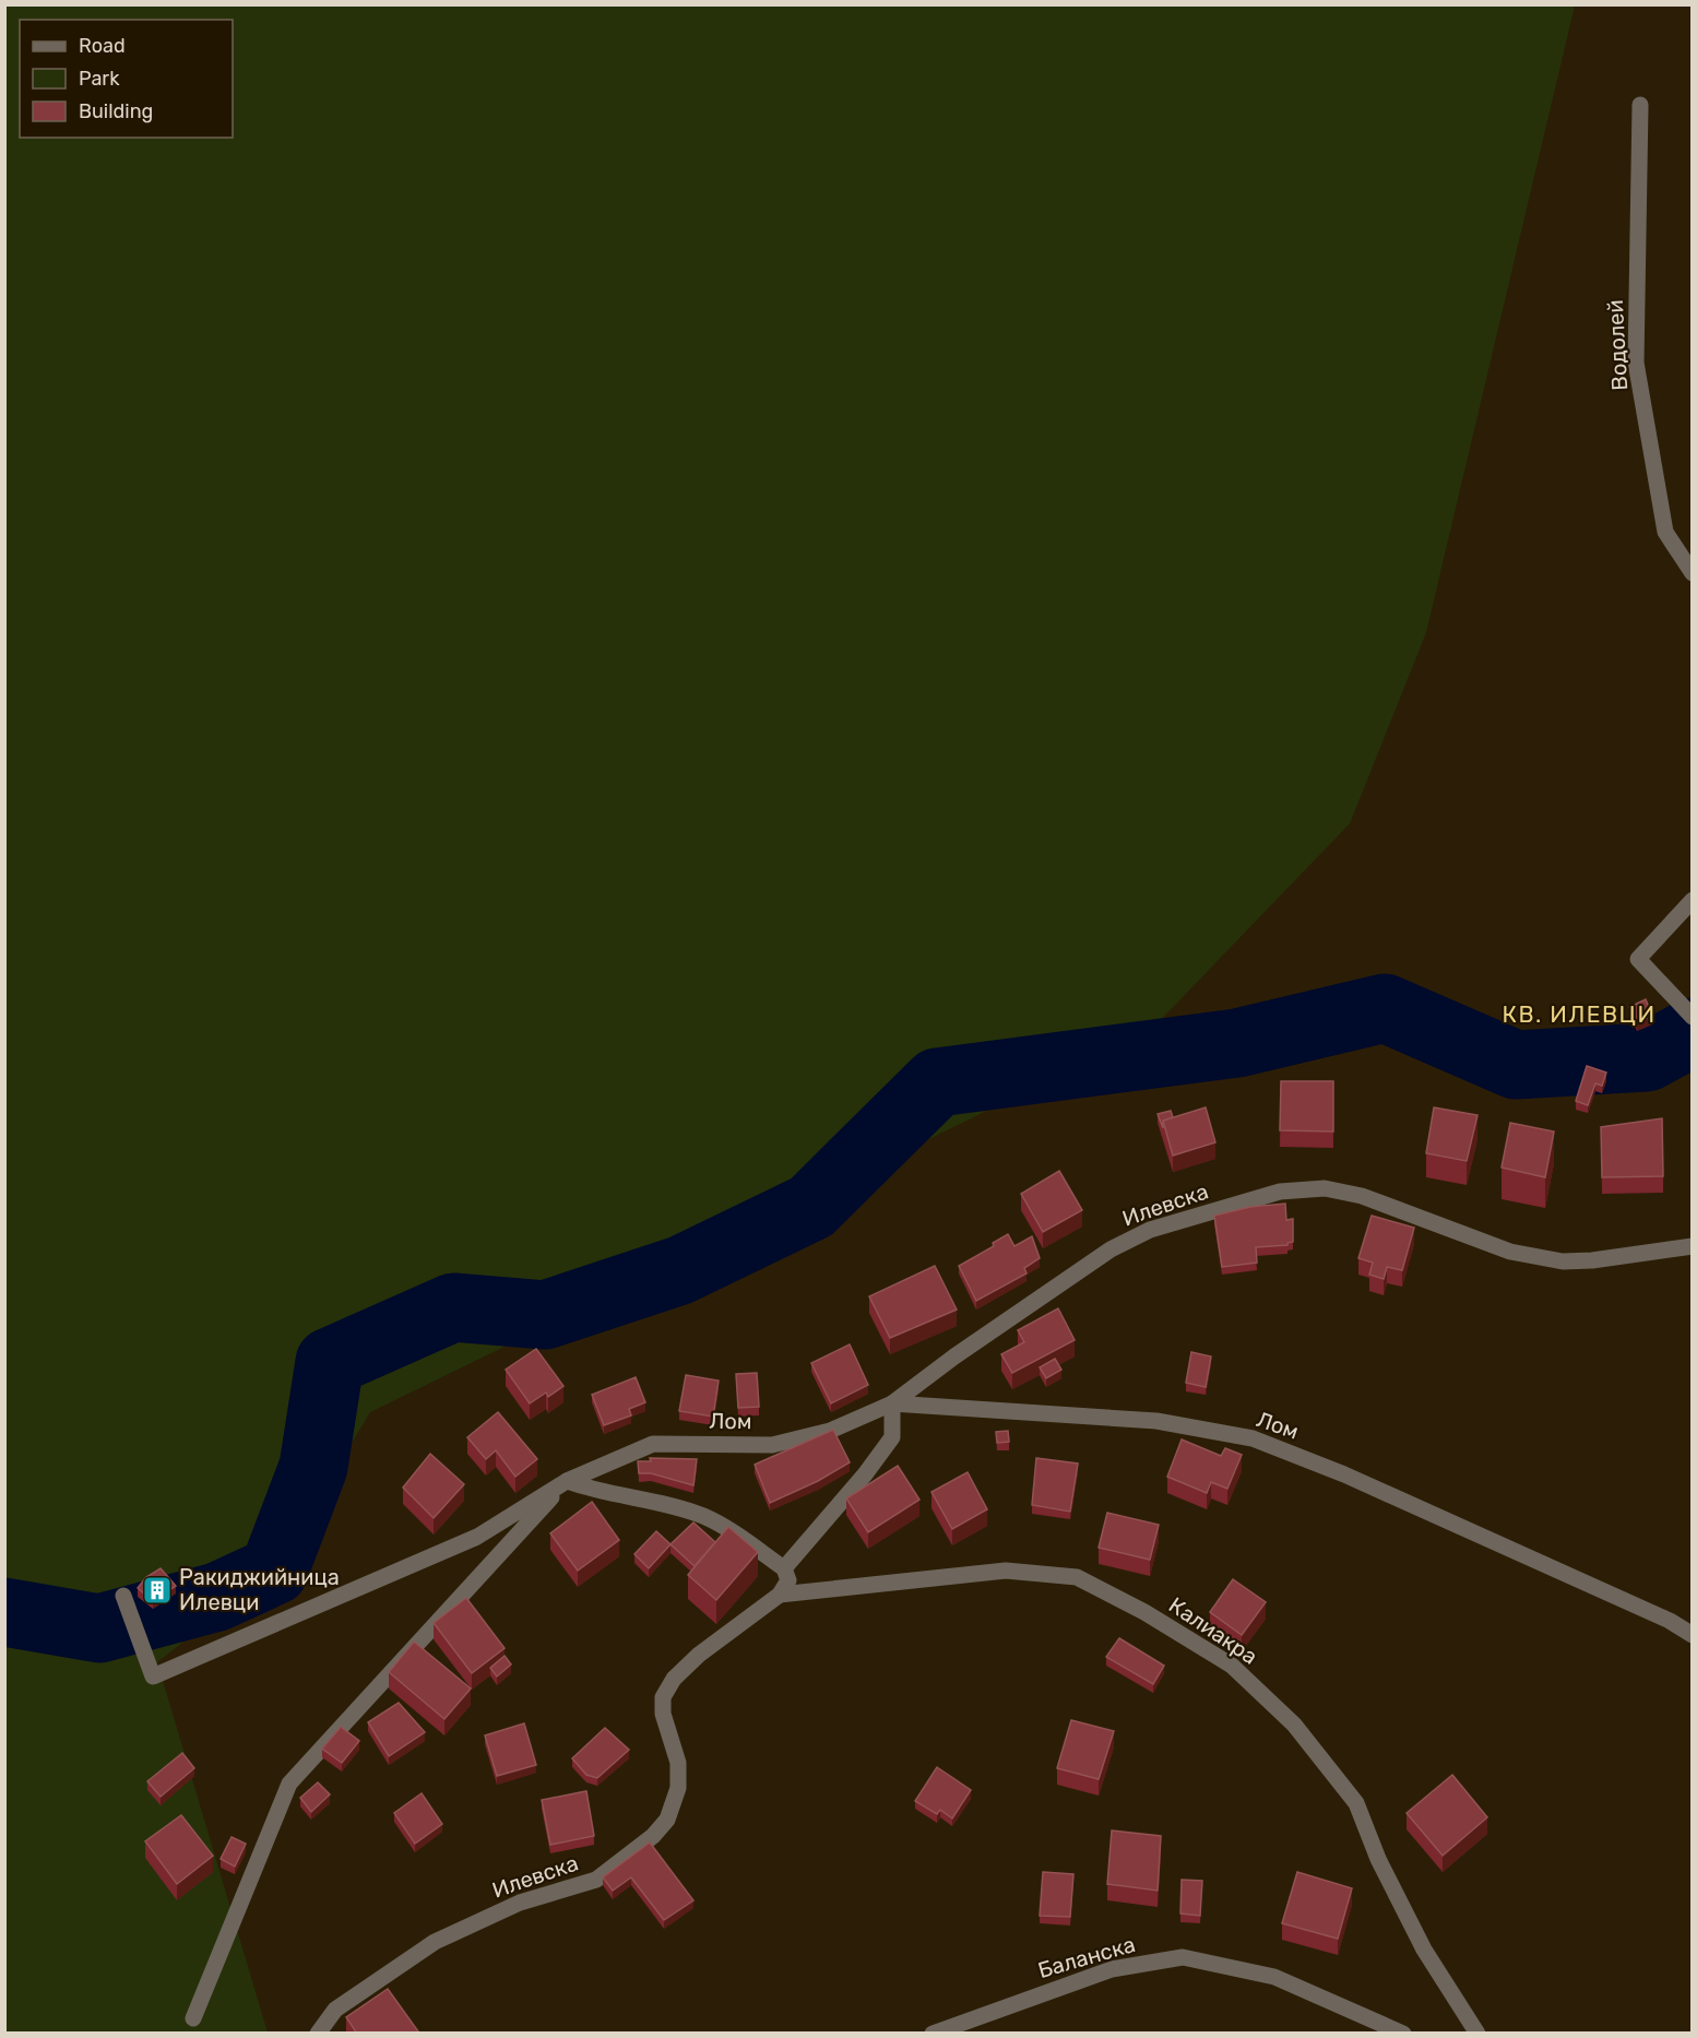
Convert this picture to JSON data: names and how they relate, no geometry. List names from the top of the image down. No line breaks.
{"streets":{"street":["Водолей","Илевска","Лом","Калиакра","Баланска"]},"crossings":[["Илевска","Лом"],["Илевска","Калиакра"]],"districts":["КВ. ИЛЕВЦИ"],"places":{"building":["Ракиджийница Илевци"]},"legend":["Road","Park","Building"]}
